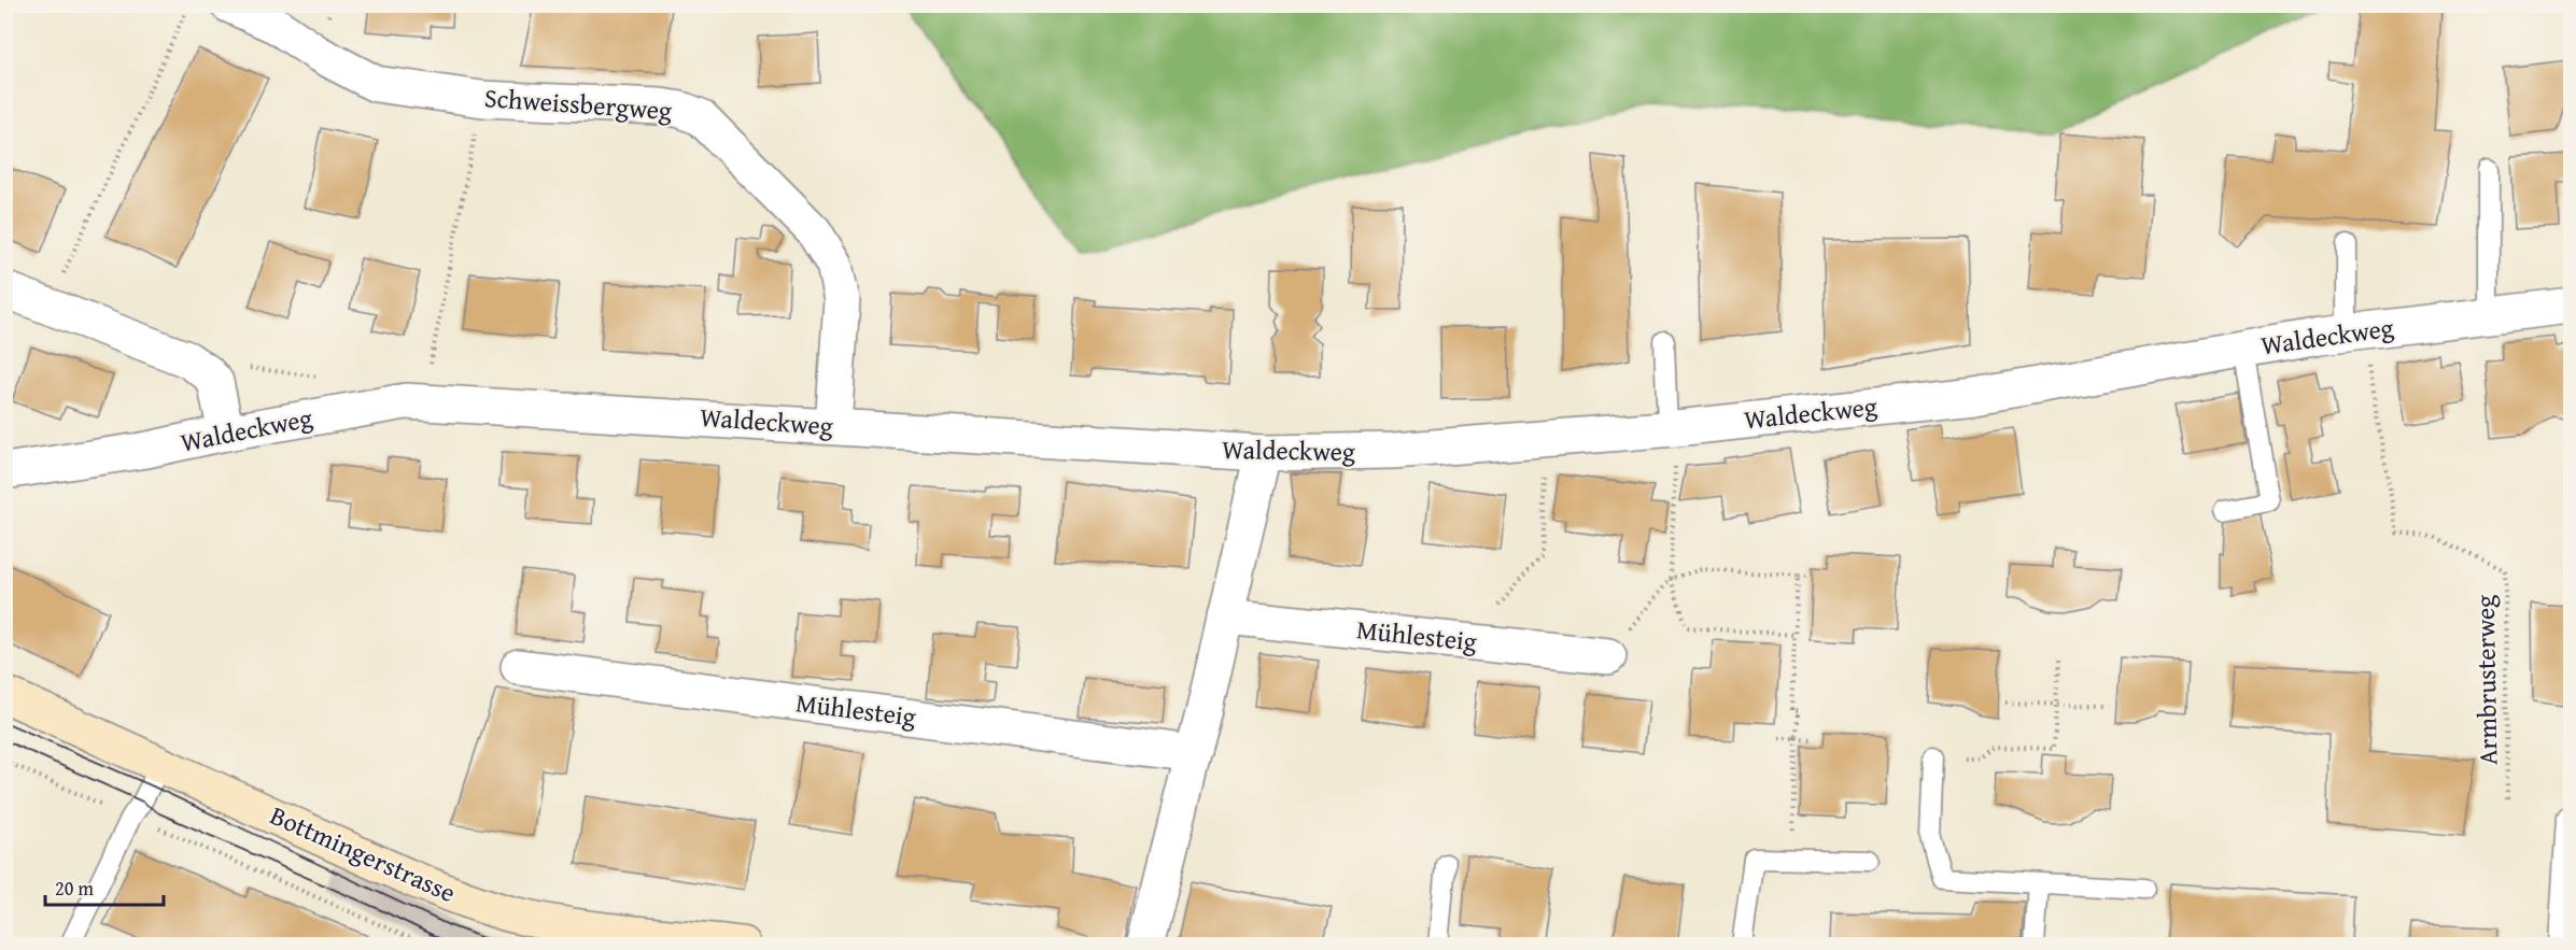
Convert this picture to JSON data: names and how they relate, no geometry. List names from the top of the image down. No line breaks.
{"streets":{"main road":["Bottmingerstrasse"],"street":["Schweissbergweg","Waldeckweg","Mühlesteig"],"path":["Armbrusterweg"]},"crossings":[["Schweissbergweg","Waldeckweg"],["Waldeckweg","Armbrusterweg"]],"scale_bar":"20 m"}
